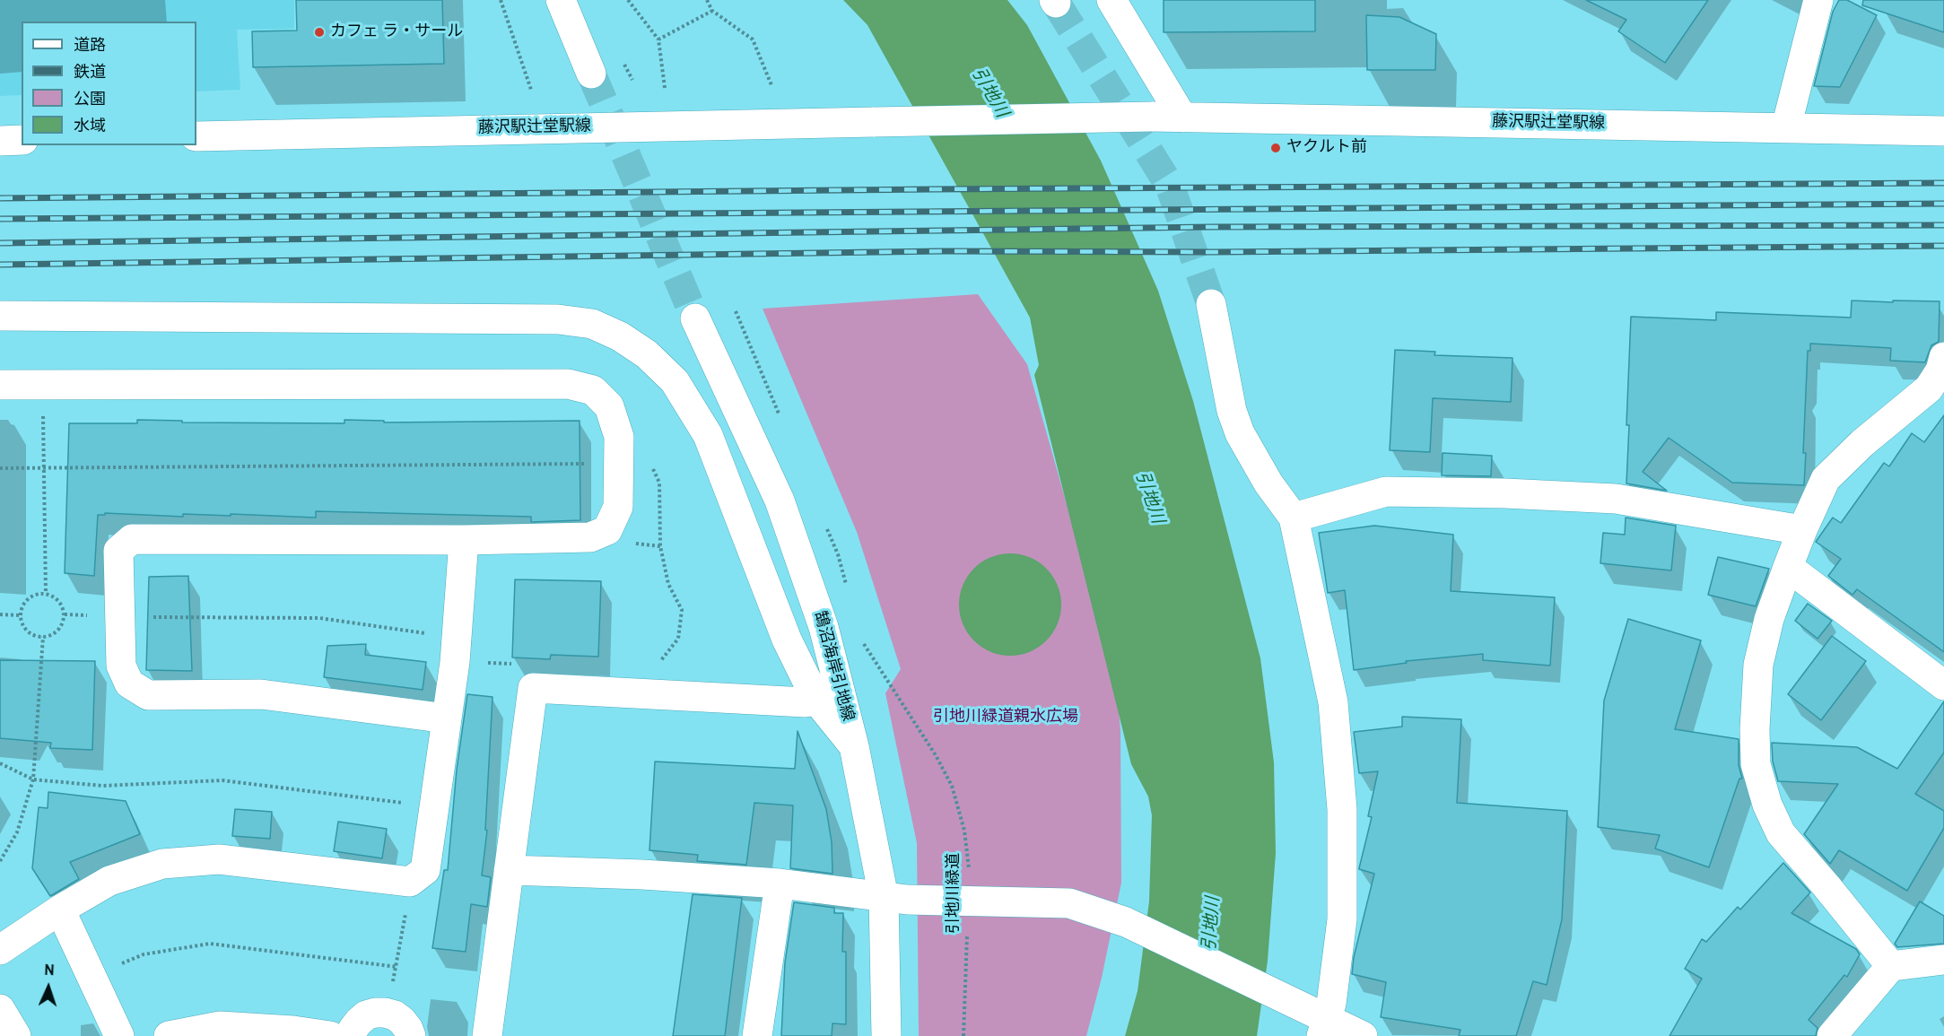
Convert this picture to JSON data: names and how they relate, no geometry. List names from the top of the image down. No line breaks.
{"streets":{"street":["藤沢駅辻堂駅線","鵠沼海岸引地線"],"path":["引地川緑道"]},"water":["引地川"],"parks":["引地川緑道親水広場"],"places":["カフェ ラ・サール","ヤクルト前"],"legend":["道路","鉄道","公園","水域"],"north":"top"}
